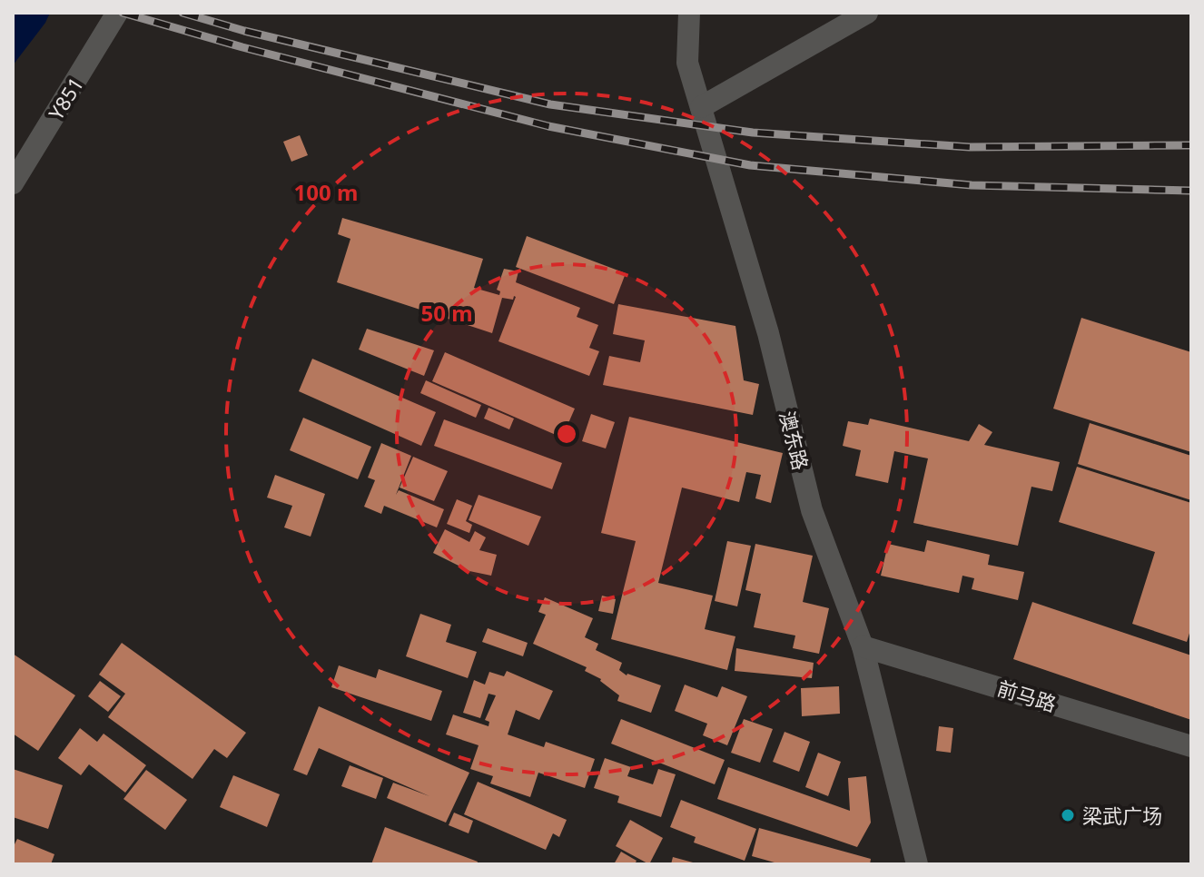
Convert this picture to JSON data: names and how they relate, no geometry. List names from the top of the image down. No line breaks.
{"streets":{"street":["Y851","澳东路","前马路"]},"crossings":[["澳东路","前马路"]],"places":["梁武广场"],"rings":["100 m","50 m"]}
